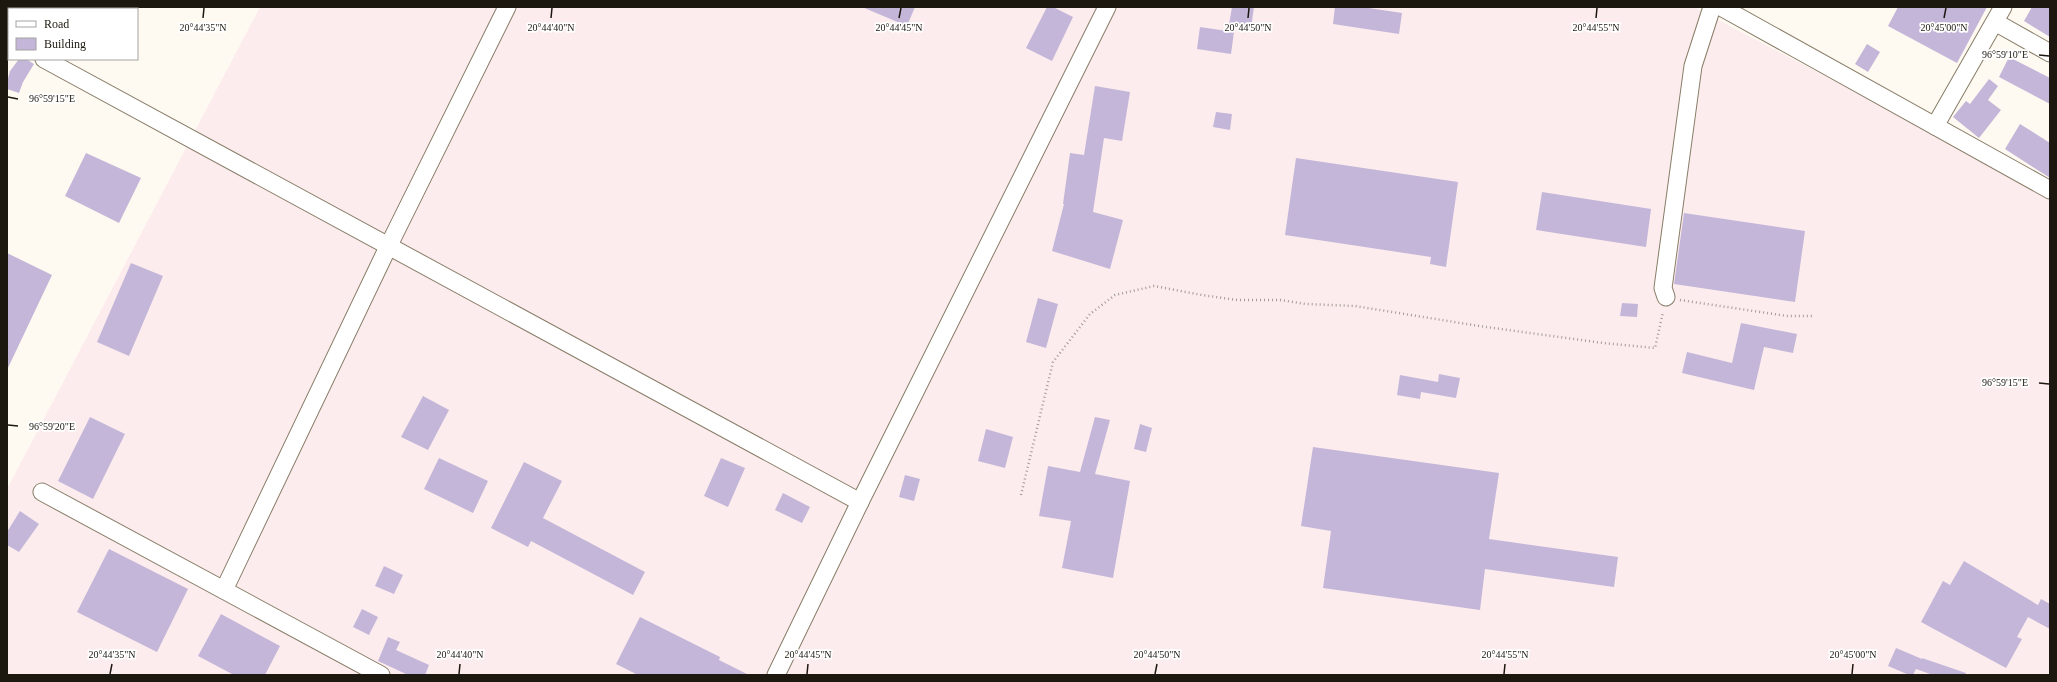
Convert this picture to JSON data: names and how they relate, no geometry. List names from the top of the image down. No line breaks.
{"legend":["Road","Building"],"coordinates":["20°44'35\"N","20°44'40\"N","20°44'45\"N","20°44'50\"N","20°44'55\"N","20°45'00\"N","96°59'10\"E","96°59'15\"E","96°59'20\"E"]}
